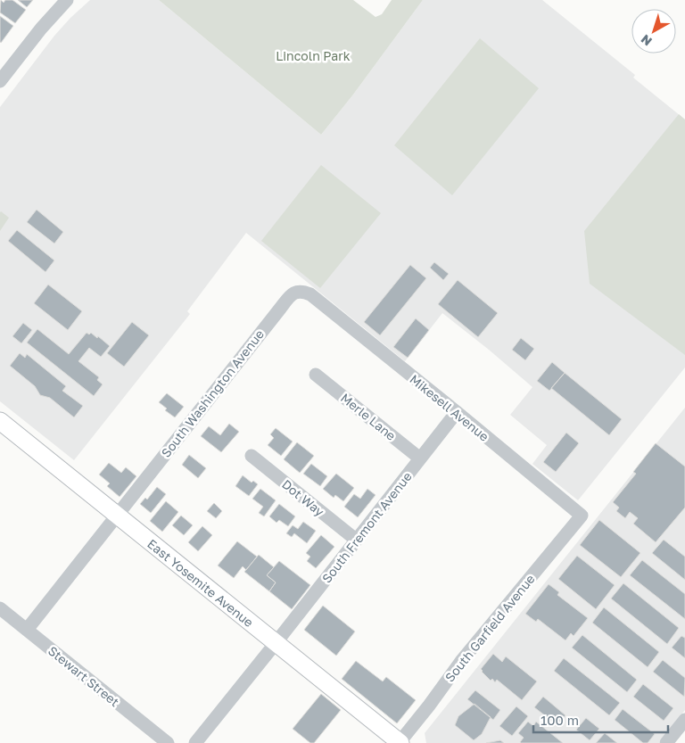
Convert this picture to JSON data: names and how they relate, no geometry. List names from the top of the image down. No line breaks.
{"streets":{"main road":["East Yosemite Avenue"],"street":["South Washington Avenue","Mikesell Avenue","Merle Lane","Dot Way","South Fremont Avenue","South Garfield Avenue","Stewart Street"]},"crossings":[["South Washington Avenue","Mikesell Avenue"],["South Washington Avenue","East Yosemite Avenue"],["South Washington Avenue","Stewart Street"],["Mikesell Avenue","South Fremont Avenue"],["Mikesell Avenue","South Garfield Avenue"],["Merle Lane","South Fremont Avenue"],["Dot Way","South Fremont Avenue"],["South Fremont Avenue","East Yosemite Avenue"],["East Yosemite Avenue","South Garfield Avenue"]],"parks":["Lincoln Park"],"scale_bar":"100 m","north":"bottom left"}
